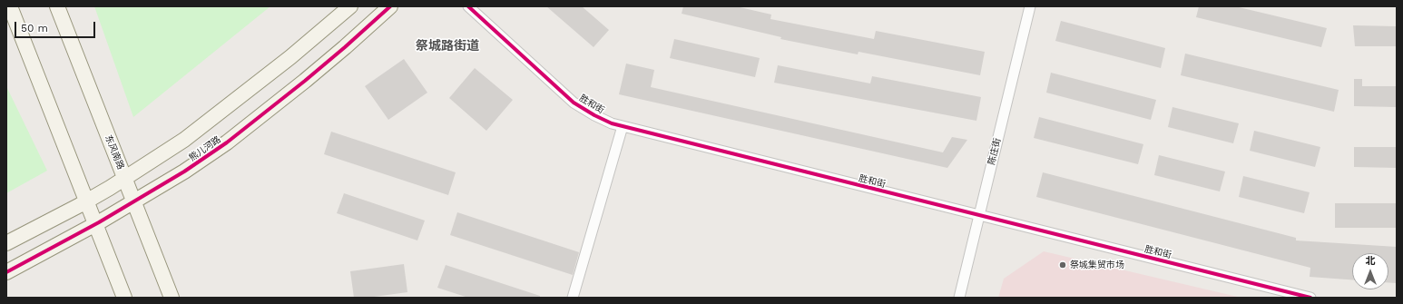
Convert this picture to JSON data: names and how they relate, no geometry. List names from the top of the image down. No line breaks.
{"streets":{"street":["胜和街","熊儿河路","陈庄街","东风南路"]},"crossings":[["胜和街","陈庄街"],["熊儿河路","东风南路"]],"districts":["祭城路街道"],"places":["祭城集贸市场"],"scale_bar":"50 m","north":"top"}
